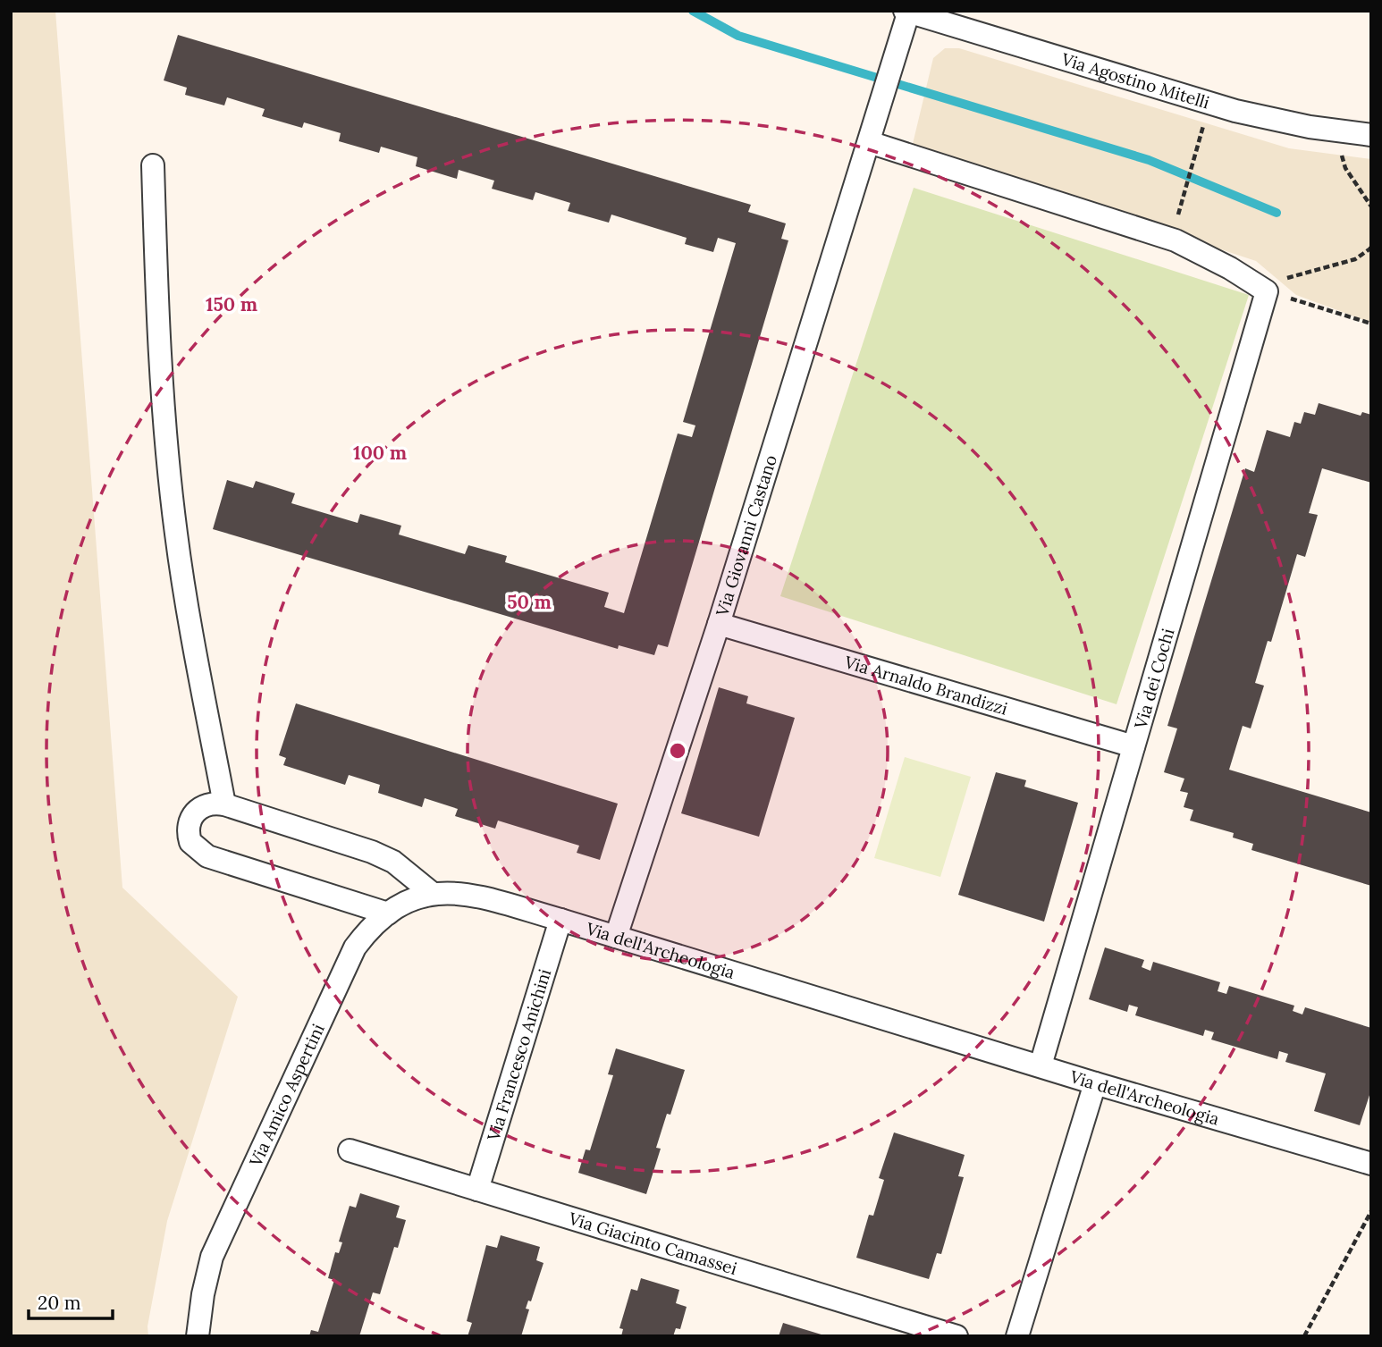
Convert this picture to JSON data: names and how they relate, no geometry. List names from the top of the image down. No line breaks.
{"streets":{"street":["Via Agostino Mitelli","Via Giovanni Castano","Via dei Cochi","Via Arnaldo Brandizzi","Via dell'Archeologia","Via Francesco Anichini","Via Amico Aspertini","Via Giacinto Camassei"]},"crossings":[["Via Agostino Mitelli","Via Giovanni Castano"],["Via Giovanni Castano","Via Arnaldo Brandizzi"],["Via Giovanni Castano","Via dell'Archeologia"],["Via dei Cochi","Via Arnaldo Brandizzi"],["Via dei Cochi","Via dell'Archeologia"],["Via dell'Archeologia","Via Francesco Anichini"],["Via dell'Archeologia","Via Amico Aspertini"],["Via Francesco Anichini","Via Giacinto Camassei"]],"scale_bar":"20 m","rings":["150 m","100 m","50 m"]}
